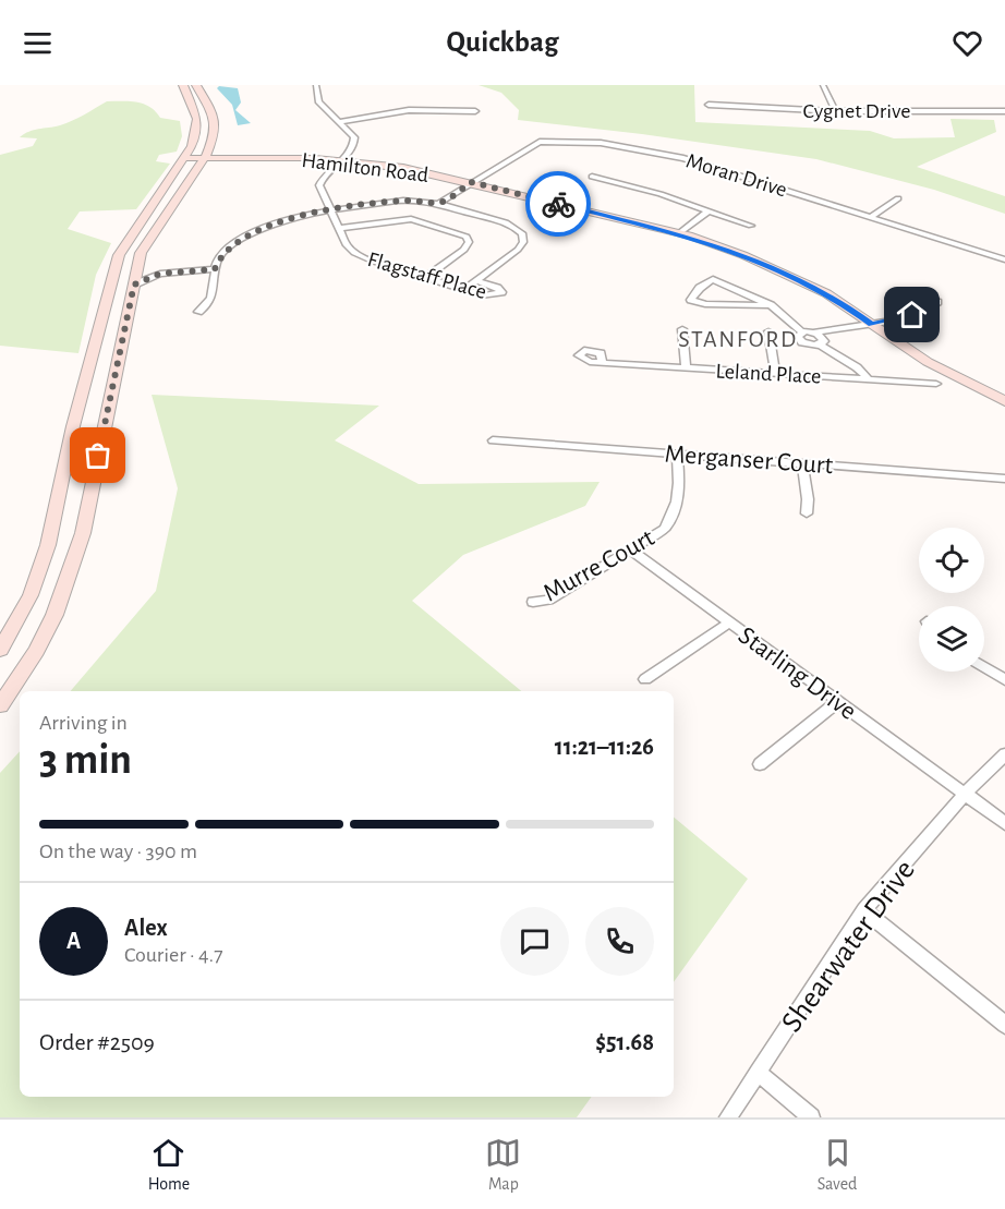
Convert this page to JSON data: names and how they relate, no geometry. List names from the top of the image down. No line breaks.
{"streets":{"main road":["Hamilton Road"],"street":["Cygnet Drive","Moran Drive","Flagstaff Place","Leland Place","Merganser Court","Murre Court","Starling Drive","Shearwater Drive"]},"crossings":[["Hamilton Road","Moran Drive"],["Hamilton Road","Flagstaff Place"],["Merganser Court","Murre Court"],["Murre Court","Starling Drive"],["Starling Drive","Shearwater Drive"]],"districts":["STANFORD"],"page":{"header":"Quickbag","heading":["3 min","Arriving in","11:21–11:26"],"panel":["Alex","Courier · 4.7","Order #2509","$51.68"],"bar":"On the way · 390 m","round":"A","tabs":["Home","Map","Saved"]}}
